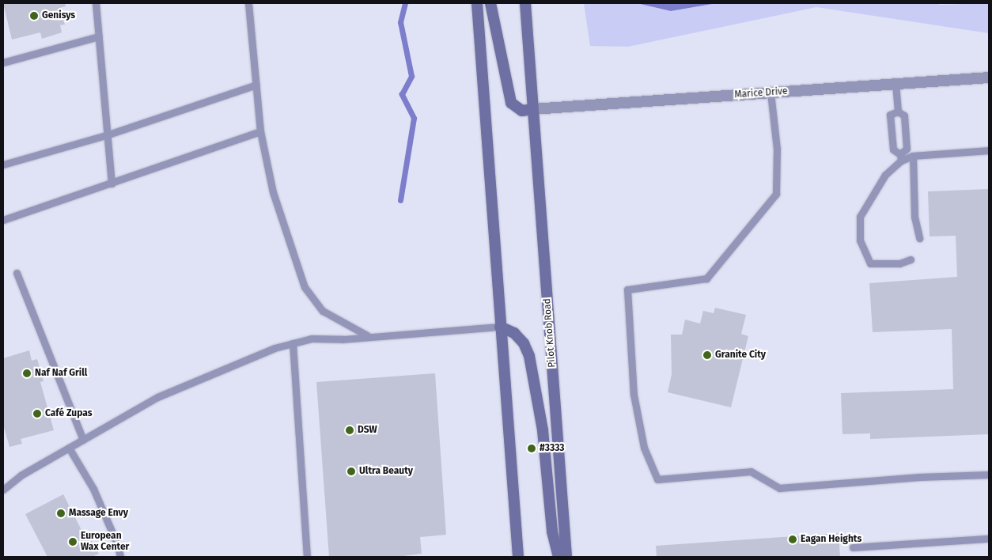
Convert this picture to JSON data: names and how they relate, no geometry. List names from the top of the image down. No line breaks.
{"streets":{"main road":["Pilot Knob Road"],"street":["Marice Drive"]},"crossings":[["Marice Drive","Pilot Knob Road"]],"places":["Genisys","Granite City","Naf Naf Grill","Café Zupas","DSW","#3333","Ultra Beauty","Massage Envy","Eagan Heights","European Wax Center"]}
